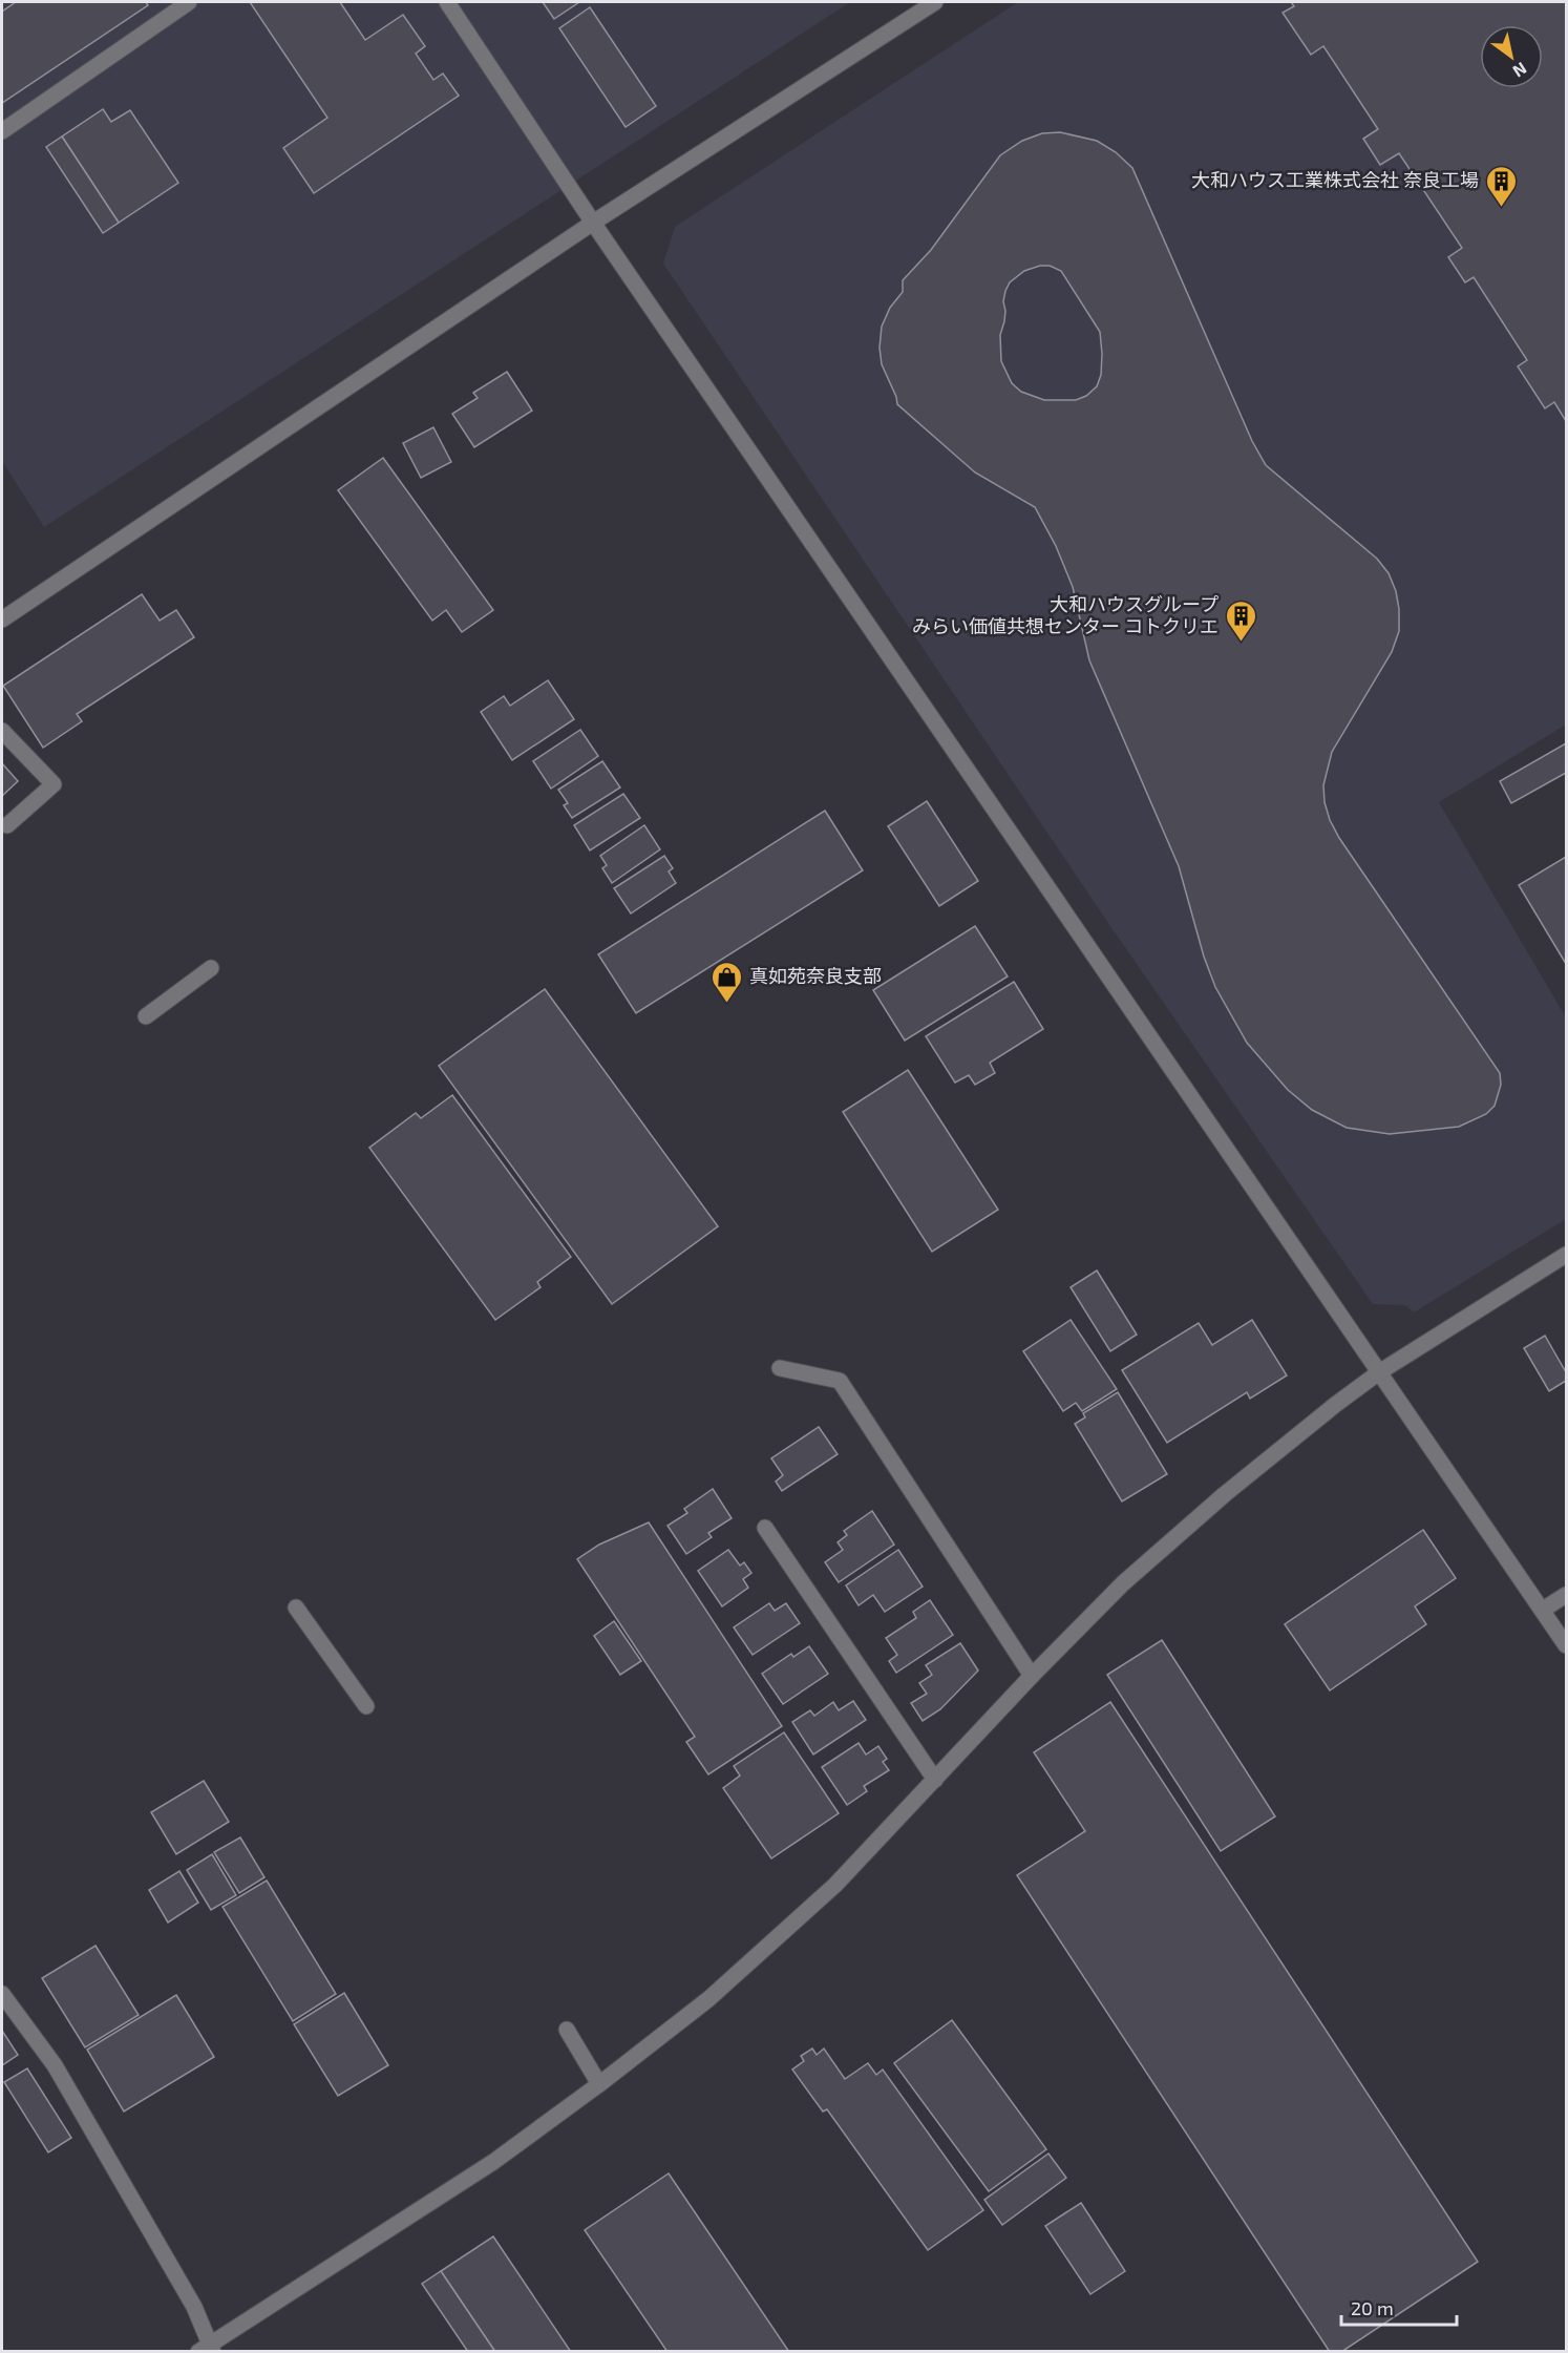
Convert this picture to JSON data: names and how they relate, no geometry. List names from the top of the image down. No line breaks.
{"places":{"building":["大和ハウス工業株式会社 奈良工場","大和ハウスグループ みらい価値共想センター コトクリエ"],"shop":["真如苑奈良支部"]},"scale_bar":"20 m","north":"bottom right"}
